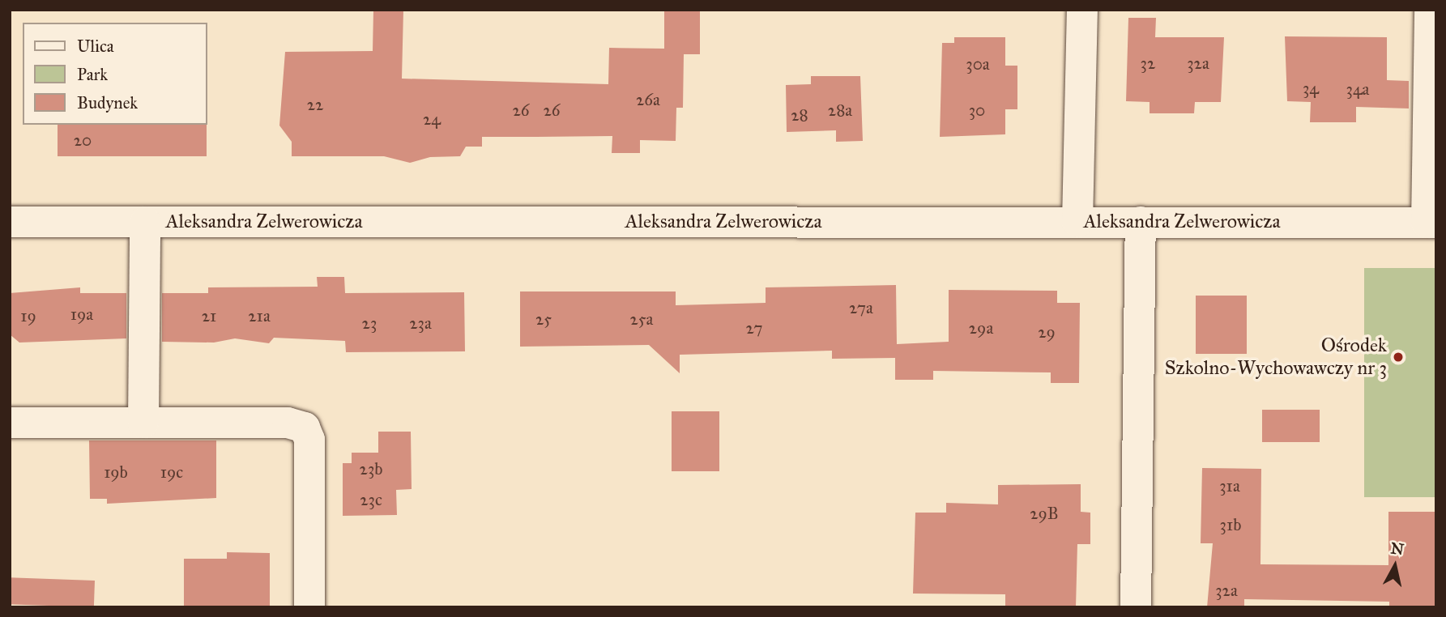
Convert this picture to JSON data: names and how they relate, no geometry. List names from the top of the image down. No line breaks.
{"streets":{"street":["Aleksandra Zelwerowicza"]},"places":["Ośrodek Szkolno-Wychowawczy nr 3"],"house_numbers":["32","32a","30a","34","34a","26a","22","26","26","28a","30","28","24","20","27a","19a","19","21","21a","25","25a","23","23a","27","29a","29","23b","19b","19c","31a","23c","29B","31b","32a"],"legend":["Ulica","Park","Budynek"],"north":"top"}
